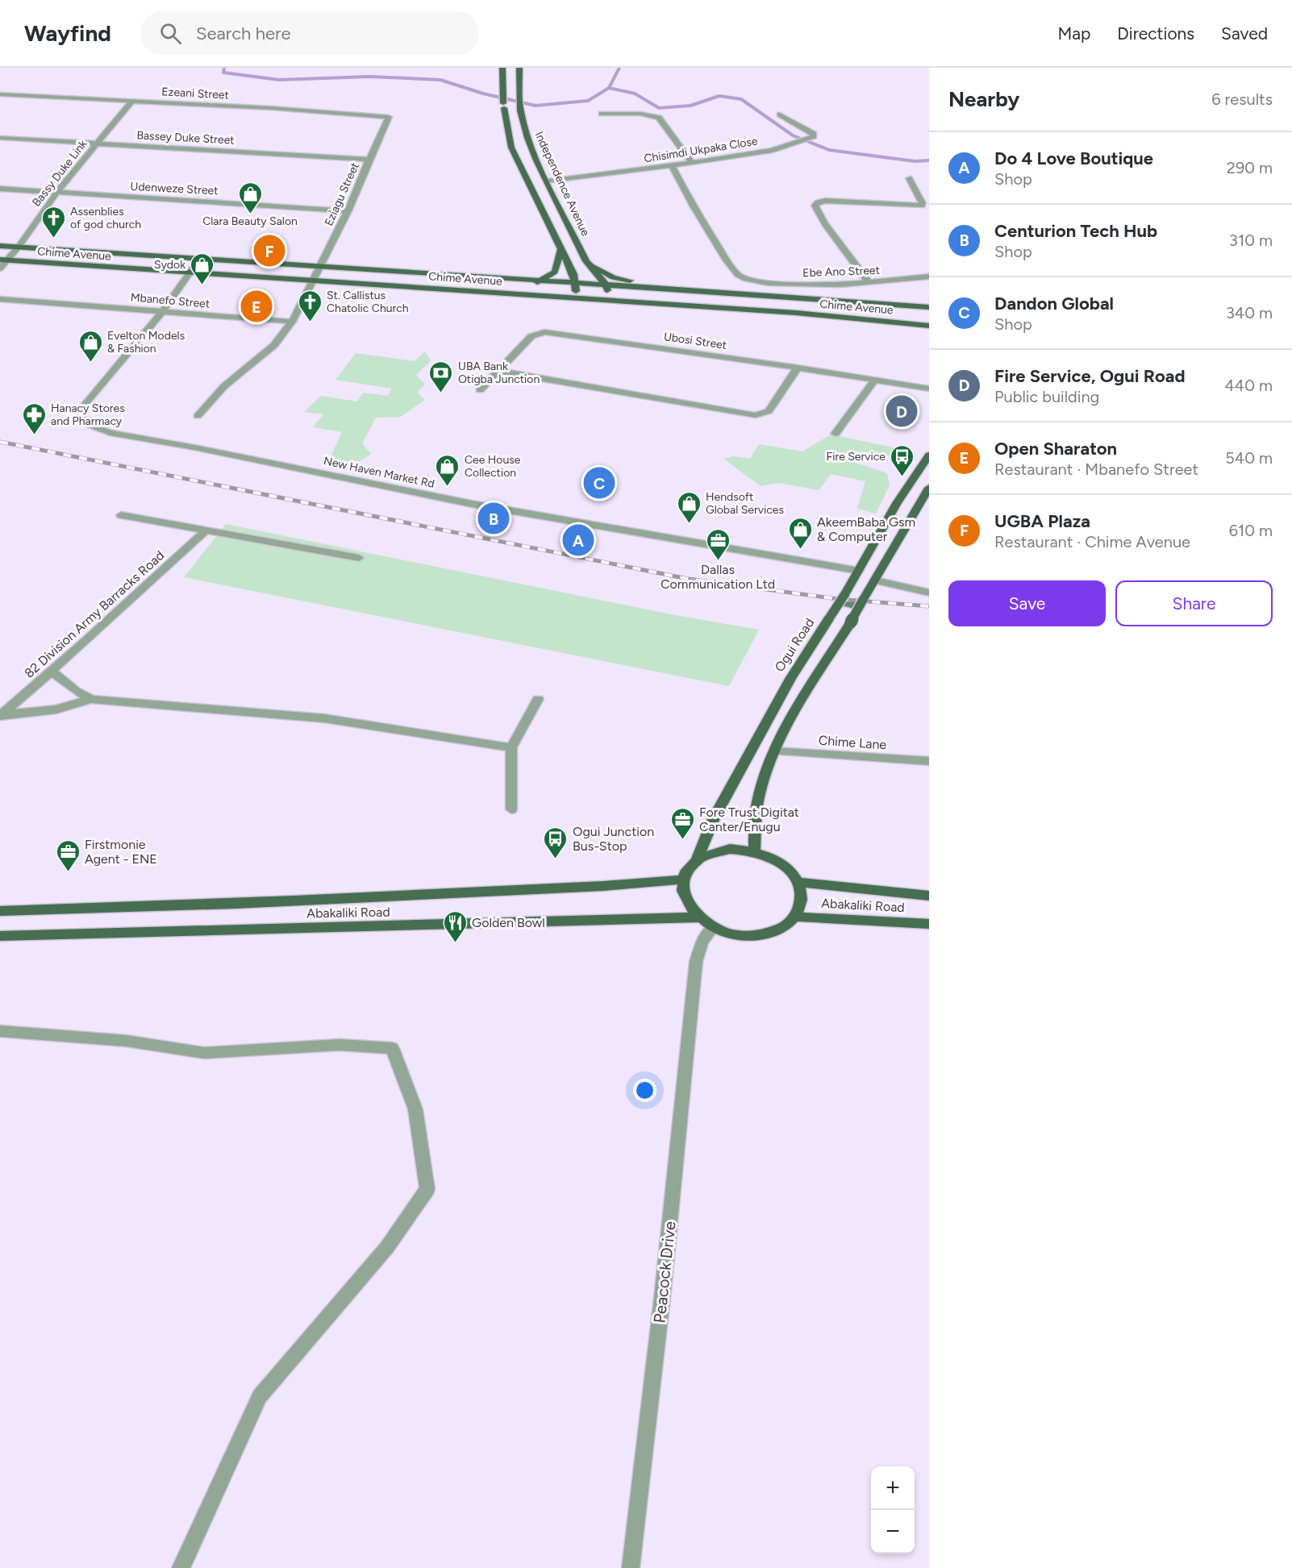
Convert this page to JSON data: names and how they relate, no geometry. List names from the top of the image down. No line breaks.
{"streets":{"main road":["Independence Avenue","Chime Avenue","Ogui Road","Abakaliki Road"],"street":["Ezeani Street","Bassey Duke Street","Chisimdi Ukpaka Close","Bassy Duke Link","Udenweze Street","Eziagu Street","Ebe Ano Street","Mbanefo Street","Ubosi Street","New Haven Market Rd","82 Division Army Barracks Road","Chime Lane","Peacock Drive"]},"crossings":[["Ezeani Street","Bassy Duke Link"],["Ezeani Street","Eziagu Street"],["Bassey Duke Street","Bassy Duke Link"],["Bassey Duke Street","Eziagu Street"],["Chisimdi Ukpaka Close","Independence Avenue"],["Chisimdi Ukpaka Close","Ebe Ano Street"],["Bassy Duke Link","Udenweze Street"],["Bassy Duke Link","Chime Avenue"],["Independence Avenue","Chime Avenue"],["Udenweze Street","Eziagu Street"],["Eziagu Street","Chime Avenue"],["Chime Avenue","New Haven Market Rd"],["Mbanefo Street","New Haven Market Rd"],["New Haven Market Rd","Ogui Road"],["Ogui Road","Abakaliki Road"],["Ogui Road","Peacock Drive"],["Abakaliki Road","Peacock Drive"]],"places":{"shop":["Clara Beauty Salon","Sydok","Evelton Models & Fashion","Cee House Collection","Hendsoft Global Services","AkeemBaba Gsm & Computer"],"church":["Assenblies of god church","St. Callistus Chatolic Church"],"bank":["UBA Bank Otigba Junction"],"pharmacy":["Hanacy Stores and Pharmacy"],"bus stop":["Fire Service","Ogui Junction Bus-Stop"],"office":["Dallas Communication Ltd","Fore Trust Digitat Canter/Enugu","Firstmonie Agent - ENE"],"restaurant":["Golden Bowl"]},"page":{"header":"Wayfind","search":"Search here","nav":["Map","Directions","Saved"],"heading":["Nearby","6 results"],"list":[{"mark":"A","name":"Do 4 Love Boutique","note":"Shop","value":"290 m"},{"mark":"B","name":"Centurion Tech Hub","note":"Shop","value":"310 m"},{"mark":"C","name":"Dandon Global","note":"Shop","value":"340 m"},{"mark":"D","name":"Fire Service, Ogui Road","note":"Public building","value":"440 m"},{"mark":"E","name":"Open Sharaton","note":"Restaurant · Mbanefo Street","value":"540 m"},{"mark":"F","name":"UGBA Plaza","note":"Restaurant · Chime Avenue","value":"610 m"}],"pins":["F","E","D","C","B","A"],"buttons":["Save","Share"],"map_buttons":["+","−"]}}
